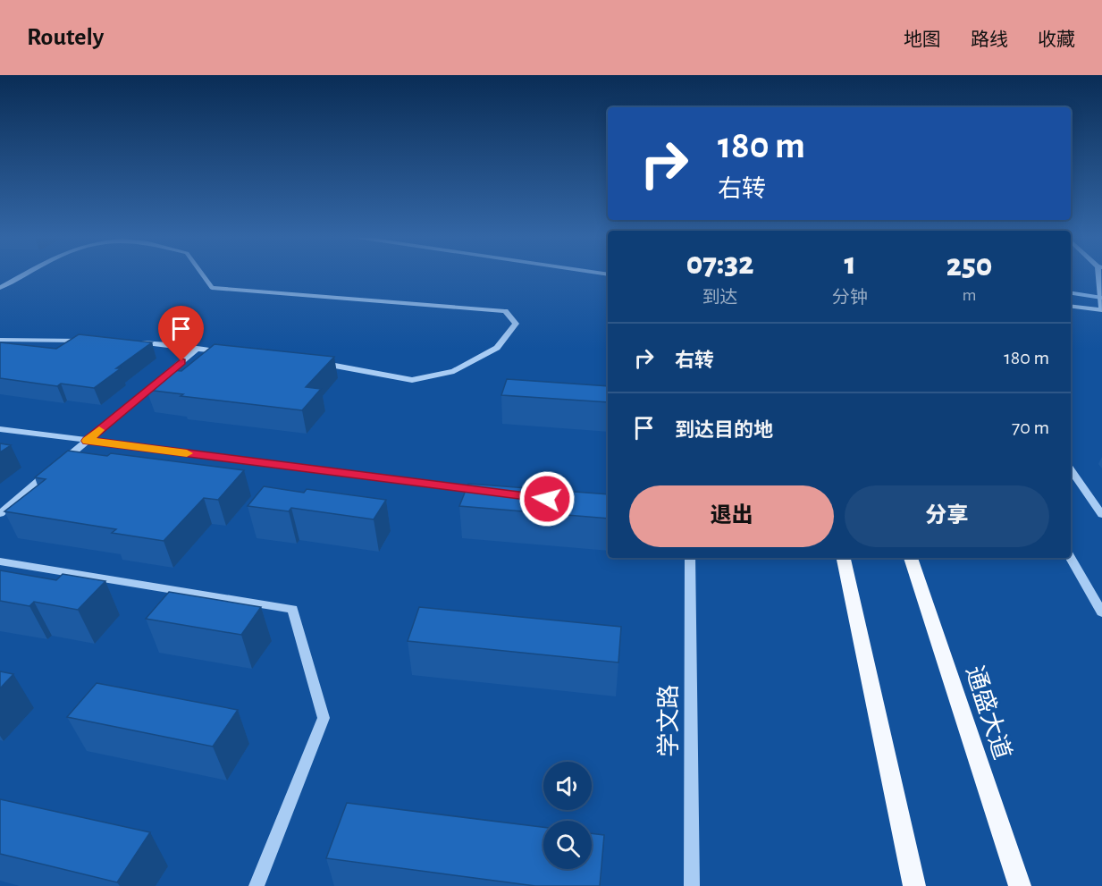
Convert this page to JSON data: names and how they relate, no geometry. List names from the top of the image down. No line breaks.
{"streets":{"main road":["通盛大道"],"street":["学文路"]},"page":{"header":"Routely","nav":["地图","路线","收藏"],"turn":["180 m","右转"],"eta":["07:32","到达","1","分钟","250","m"],"list":[{"name":"右转","value":"180 m"},{"name":"到达目的地","value":"70 m"}],"buttons":["退出","分享"]}}
